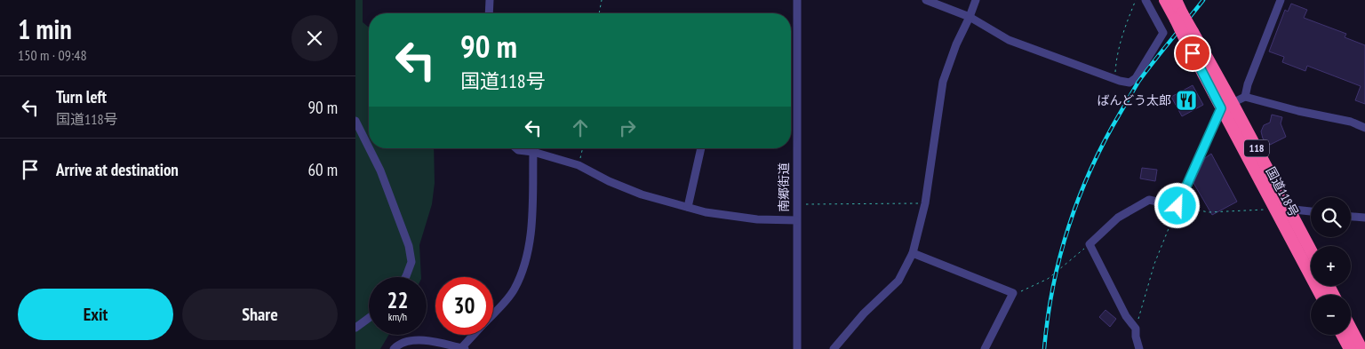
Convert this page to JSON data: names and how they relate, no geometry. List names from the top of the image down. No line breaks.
{"streets":{"highway":["118","国道118号"],"street":["南郷街道"]},"places":{"restaurant":["ばんどう太郎"]},"page":{"heading":["1 min","150 m · 09:48"],"turn":["90 m","国道118号"],"list":[{"name":"Turn left","note":"国道118号","value":"90 m"},{"name":"Arrive at destination","value":"60 m"}],"map_buttons":["+","−"],"speed":"22 km/h","limit":"30","buttons":["Exit","Share"]}}
